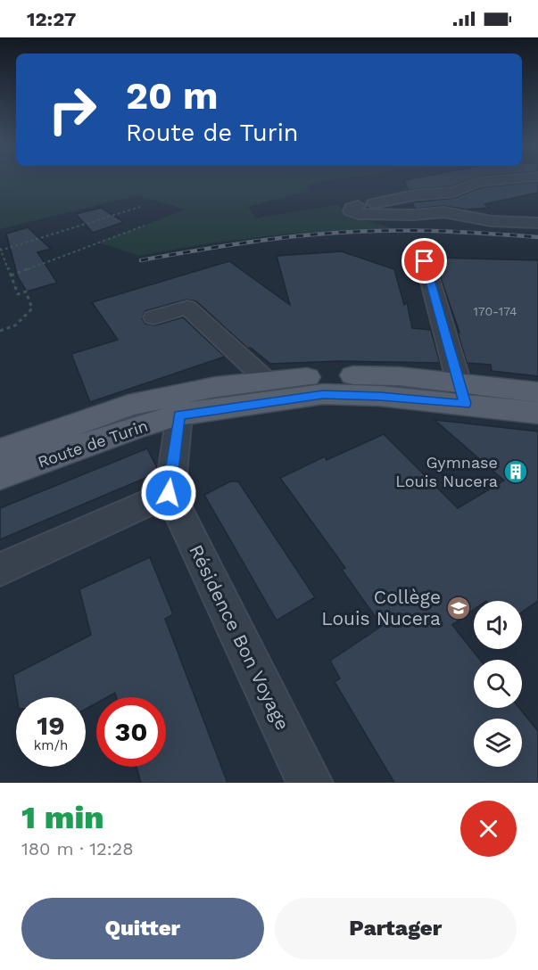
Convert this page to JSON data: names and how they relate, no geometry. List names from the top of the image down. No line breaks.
{"streets":{"main road":["Route de Turin"],"street":["Résidence Bon Voyage"]},"places":{"building":["Gymnase Louis Nucera"],"school or university":["Collège Louis Nucera"]},"house_numbers":["170-174"],"page":{"status":"12:27","turn":["20 m","Route de Turin"],"speed":"19 km/h","limit":"30","heading":["1 min","180 m · 12:28"],"buttons":["Quitter","Partager"]}}
